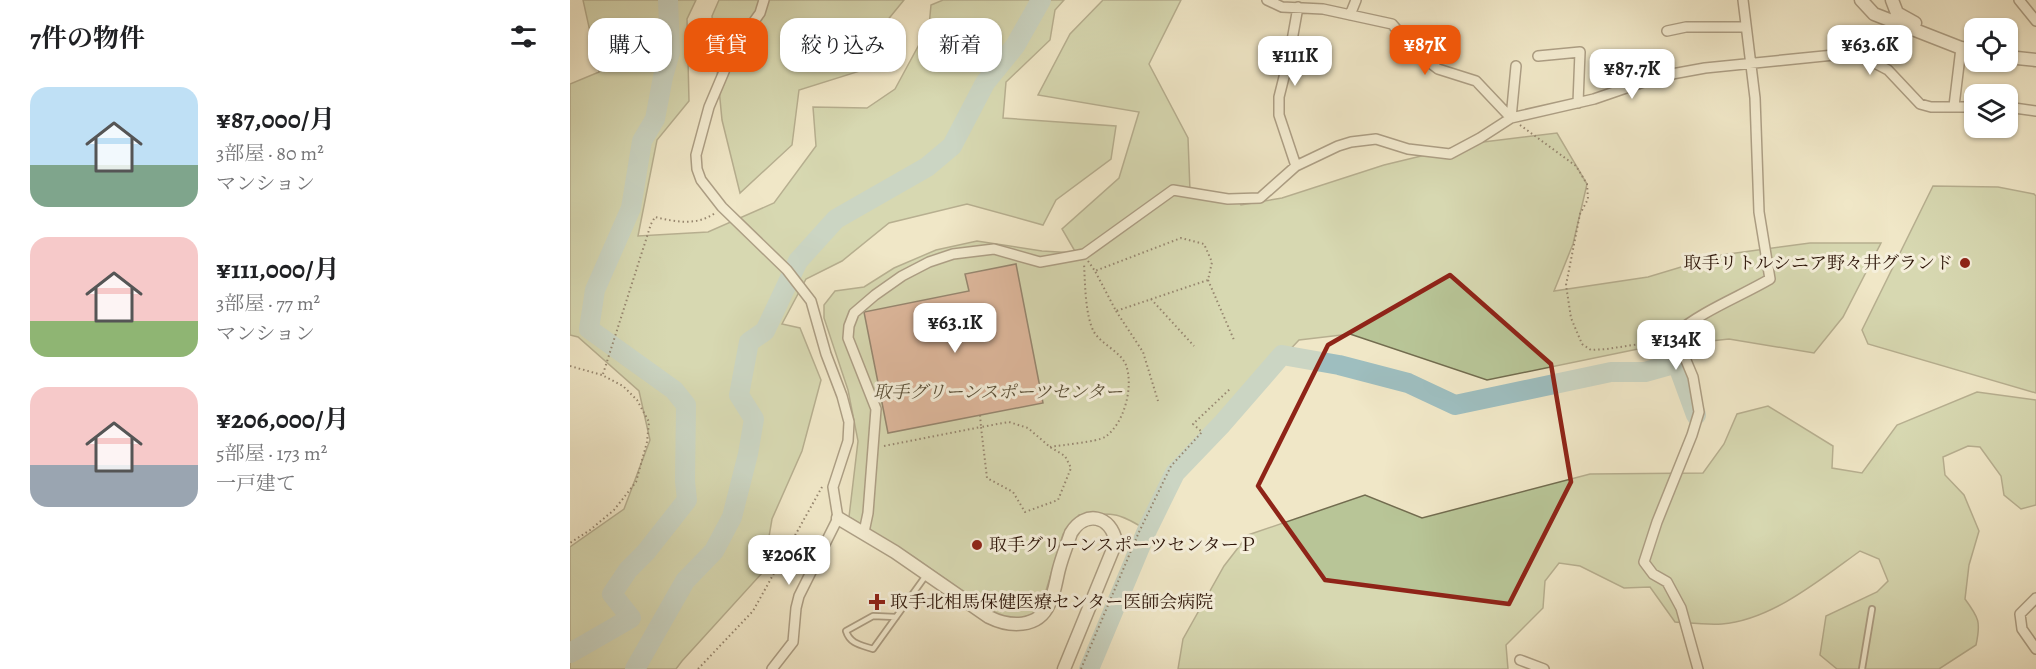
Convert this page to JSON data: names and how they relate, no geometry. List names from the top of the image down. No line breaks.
{"parks":["取手グリーンスポーツセンター"],"places":{"other":["取手リトルシニア野々井グランド","取手グリーンスポーツセンターＰ"],"health":["取手北相馬保健医療センター医師会病院"]},"page":{"heading":"7件の物件","chip":["購入","賃貸","絞り込み","新着"],"price":["¥87K","¥63.6K","¥111K","¥87.7K","¥63.1K","¥134K","¥206K"],"list":[{"name":"¥87,000/月","note":"3部屋 · 80 m² · マンション"},{"name":"¥111,000/月","note":"3部屋 · 77 m² · マンション"},{"name":"¥206,000/月","note":"5部屋 · 173 m² · 一戸建て"}]}}
